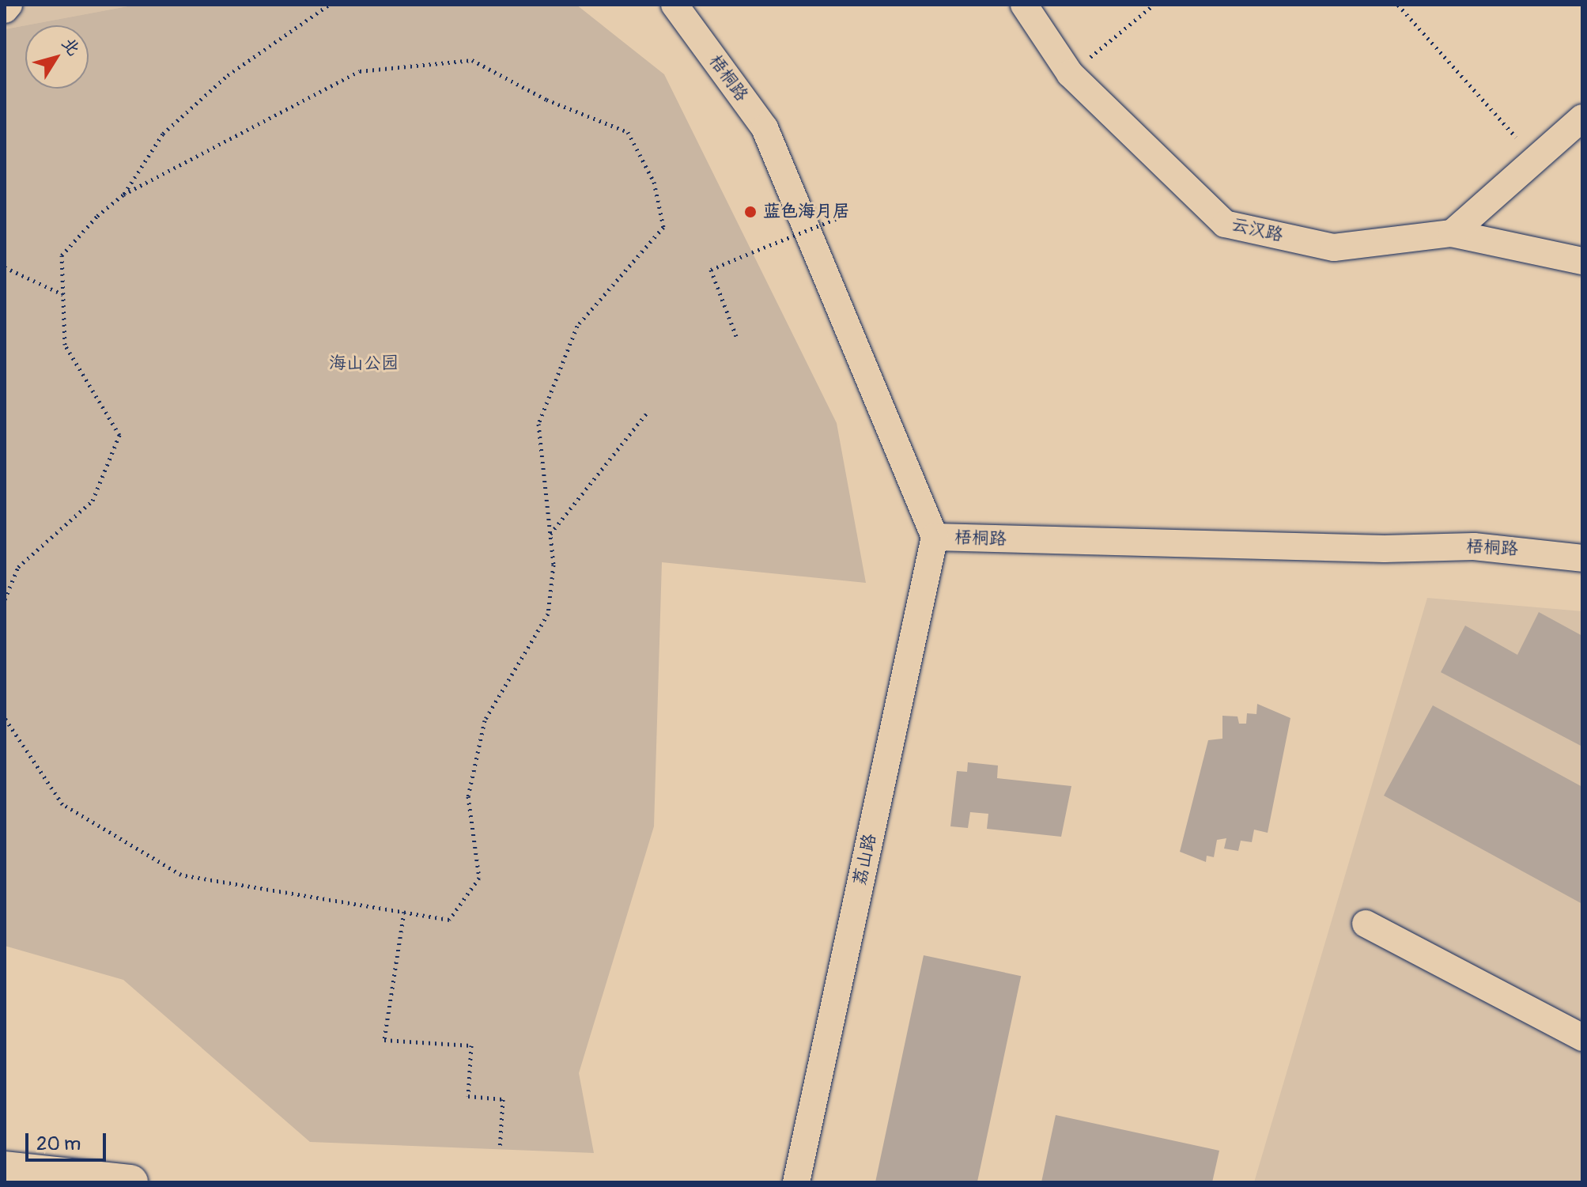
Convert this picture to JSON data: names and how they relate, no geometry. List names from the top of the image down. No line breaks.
{"streets":{"street":["梧桐路","云汉路","荔山路"]},"crossings":[["梧桐路","荔山路"]],"parks":["海山公园"],"places":["蓝色海月居"],"scale_bar":"20 m","north":"top right"}
